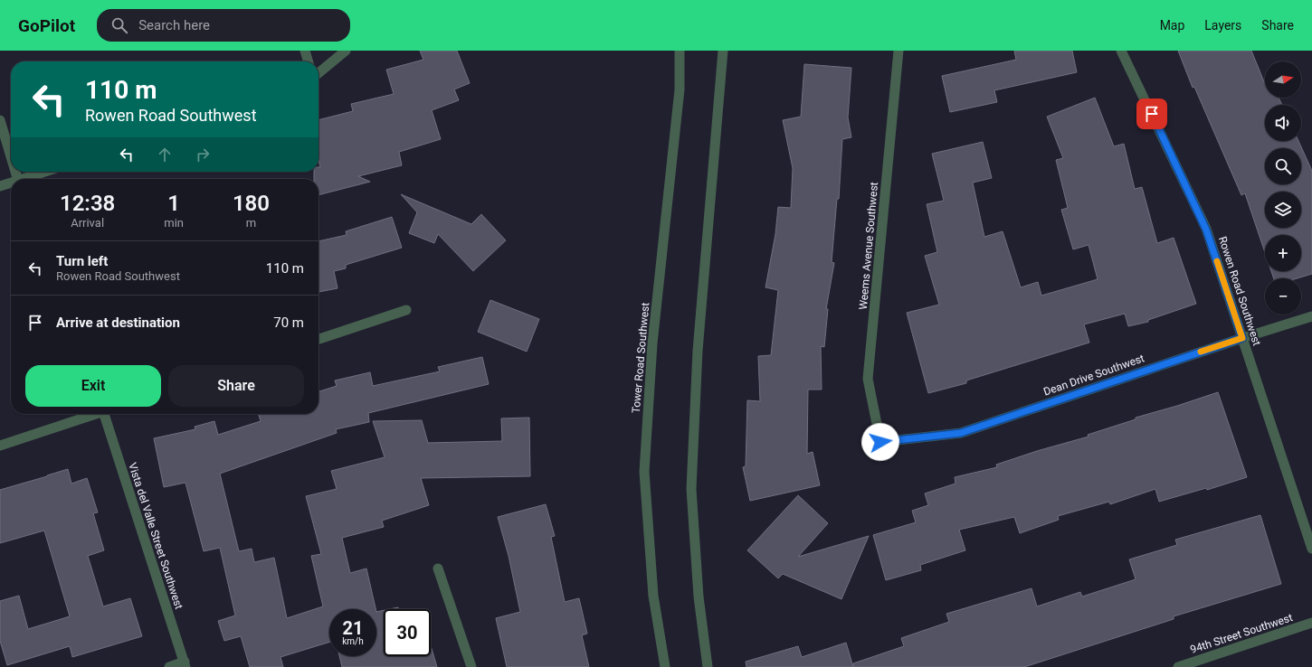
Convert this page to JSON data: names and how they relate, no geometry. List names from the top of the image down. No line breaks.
{"streets":{"street":["Weems Avenue Southwest","Rowen Road Southwest","Tower Road Southwest","Dean Drive Southwest","Vista del Valle Street Southwest","94th Street Southwest"]},"crossings":[["Weems Avenue Southwest","Dean Drive Southwest"],["Rowen Road Southwest","Dean Drive Southwest"]],"north":"right","page":{"header":"GoPilot","search":"Search here","nav":["Map","Layers","Share"],"map_buttons":["+","−"],"turn":["110 m","Rowen Road Southwest"],"eta":["12:38","Arrival","1","min","180","m"],"list":[{"name":"Turn left","note":"Rowen Road Southwest","value":"110 m"},{"name":"Arrive at destination","value":"70 m"}],"buttons":["Exit","Share"],"speed":"21 km/h","limit":"30"}}
